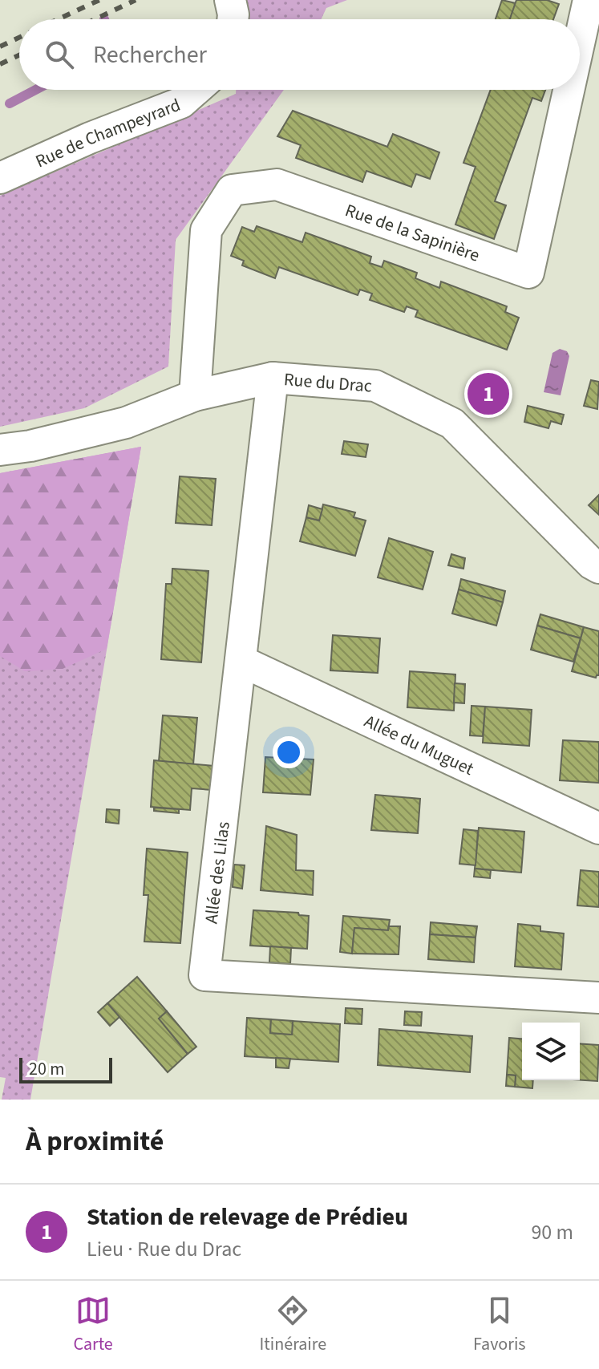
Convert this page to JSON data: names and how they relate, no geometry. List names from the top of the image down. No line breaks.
{"streets":{"street":["Rue de Champeyrard","Rue de la Sapinière","Rue du Drac","Allée du Muguet","Allée des Lilas"]},"crossings":[["Rue de la Sapinière","Rue du Drac"],["Rue du Drac","Allée des Lilas"],["Allée du Muguet","Allée des Lilas"]],"scale_bar":"20 m","page":{"search":"Rechercher","pins":"1","scale":"20 m","heading":"À proximité","list":[{"mark":"1","name":"Station de relevage de Prédieu","note":"Lieu · Rue du Drac","value":"90 m"}],"nav":["Carte","Itinéraire","Favoris"]}}
